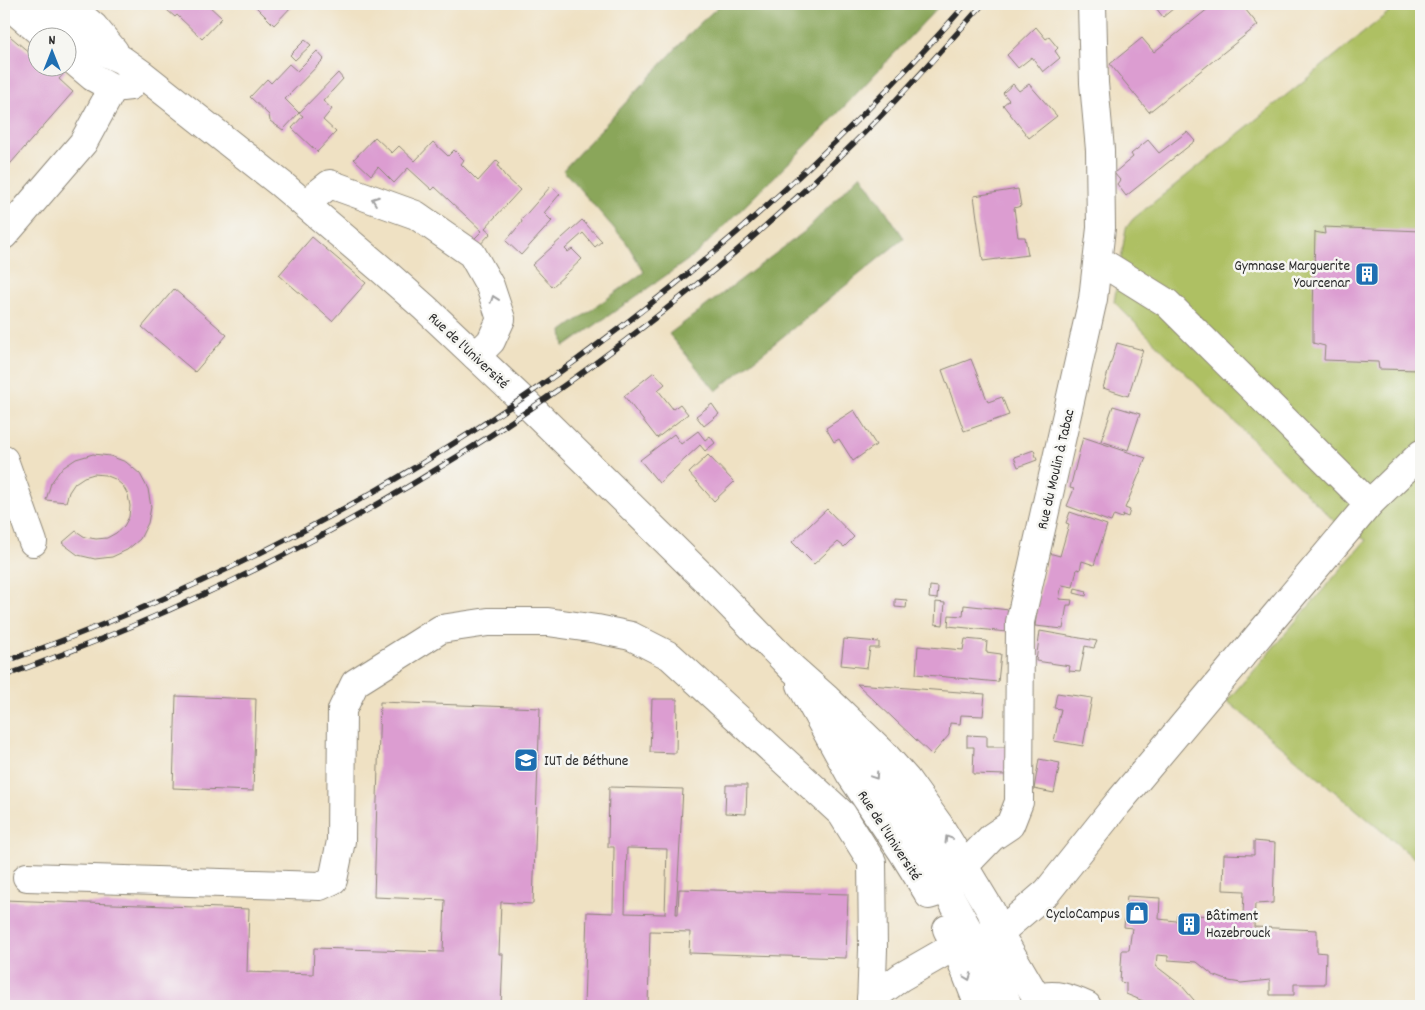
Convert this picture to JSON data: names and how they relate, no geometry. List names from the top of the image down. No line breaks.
{"streets":{"street":["Rue de l'Université","Rue du Moulin à Tabac"]},"crossings":[["Rue de l'Université","Rue du Moulin à Tabac"]],"places":{"building":["Gymnase Marguerite Yourcenar","Bâtiment Hazebrouck"],"school or university":["IUT de Béthune"],"shop":["CycloCampus"]},"north":"top"}
